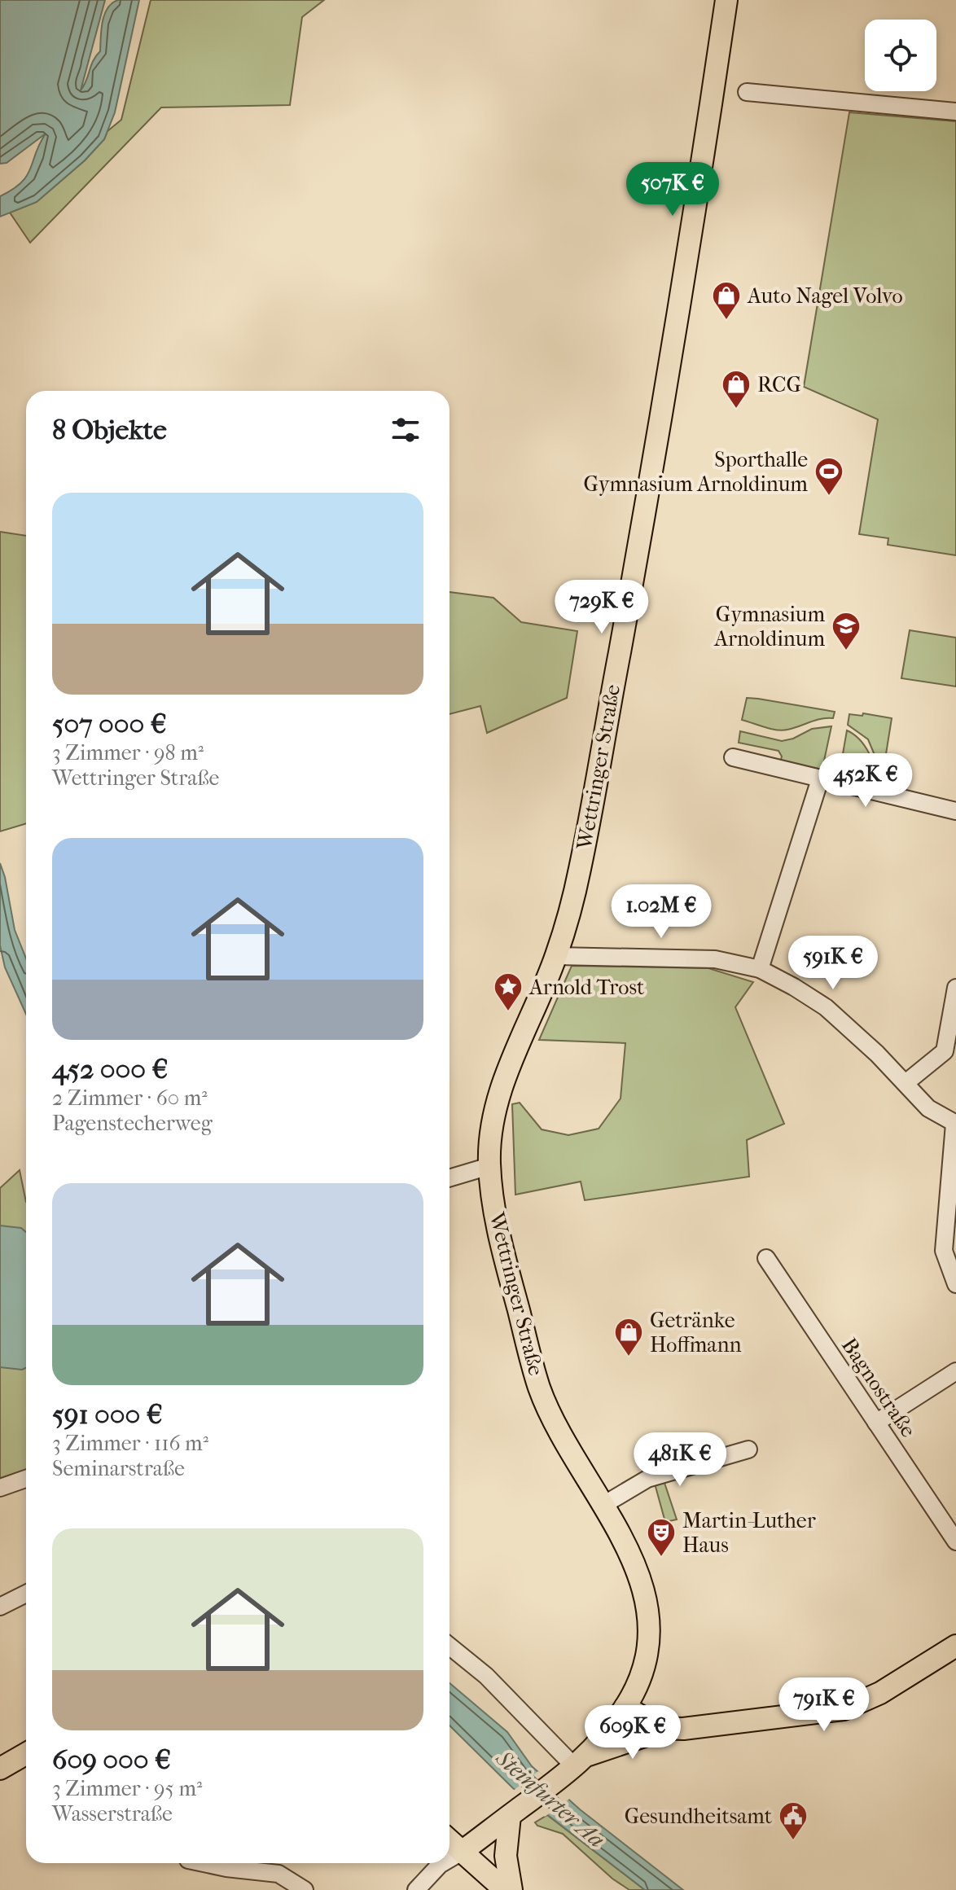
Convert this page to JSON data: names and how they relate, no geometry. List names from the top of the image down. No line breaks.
{"streets":{"main road":["Wettringer Straße"],"street":["Bagnostraße"]},"water":["Steinfurter Aa"],"places":{"shop":["Auto Nagel Volvo","RCG","Getränke Hoffmann"],"sports":["Sporthalle Gymnasium Arnoldinum"],"school or university":["Gymnasium Arnoldinum"],"place":["Arnold Trost"],"theatre":["Martin-Luther Haus"],"public building":["Gesundheitsamt"]},"page":{"price":["507K €","729K €","452K €","1.02M €","591K €","481K €","791K €","609K €"],"heading":"8 Objekte","list":[{"name":"507 000 €","note":"3 Zimmer · 98 m² · Wettringer Straße"},{"name":"452 000 €","note":"2 Zimmer · 60 m² · Pagenstecherweg"},{"name":"591 000 €","note":"3 Zimmer · 116 m² · Seminarstraße"},{"name":"609 000 €","note":"3 Zimmer · 95 m² · Wasserstraße"}]}}
